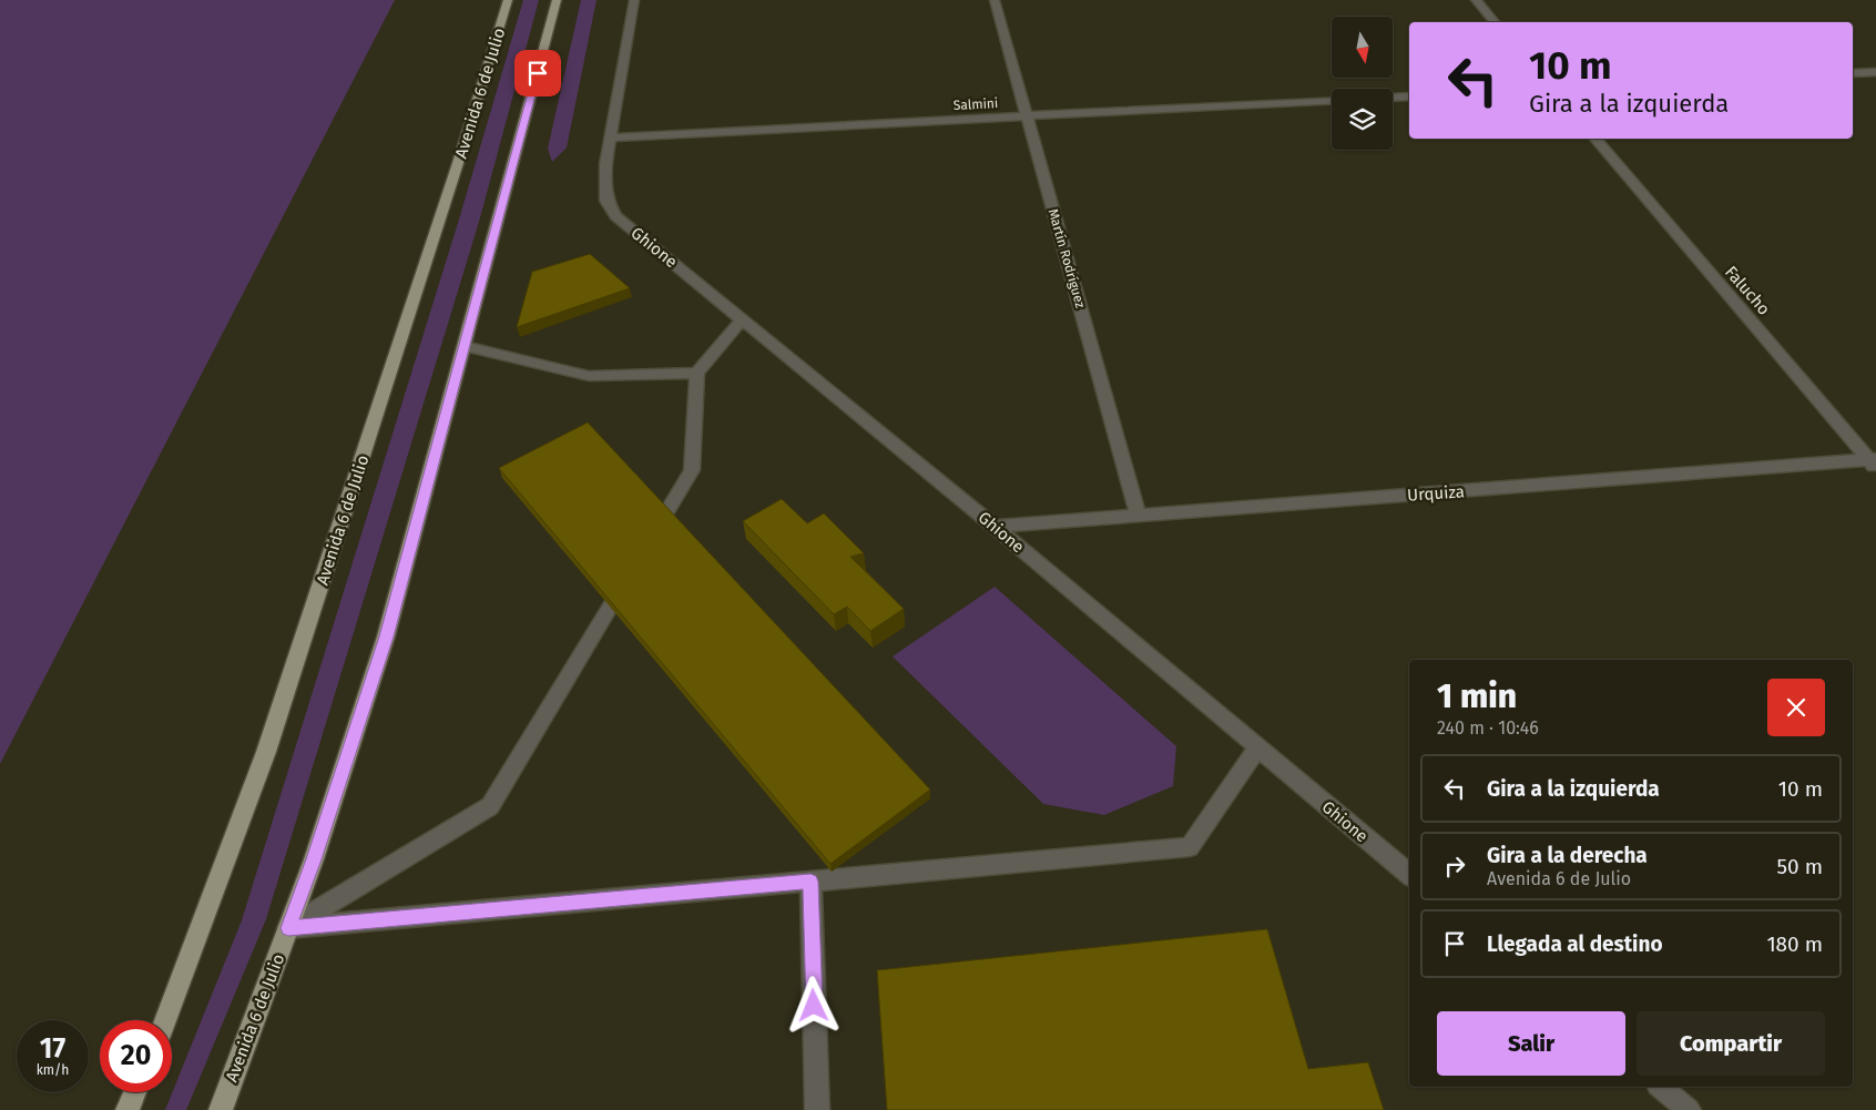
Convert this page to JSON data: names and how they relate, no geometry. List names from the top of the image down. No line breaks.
{"streets":{"main road":["Avenida 6 de Julio"],"street":["Salmini","Ghione","Martín Rodríguez","Falucho","Urquiza"]},"crossings":[["Salmini","Ghione"],["Salmini","Martín Rodríguez"],["Ghione","Urquiza"],["Martín Rodríguez","Urquiza"],["Falucho","Urquiza"]],"north":"bottom","page":{"turn":["10 m","Gira a la izquierda"],"heading":["1 min","240 m · 10:46"],"list":[{"name":"Gira a la izquierda","value":"10 m"},{"name":"Gira a la derecha","note":"Avenida 6 de Julio","value":"50 m"},{"name":"Llegada al destino","value":"180 m"}],"buttons":["Salir","Compartir"],"speed":"17 km/h","limit":"20"}}
